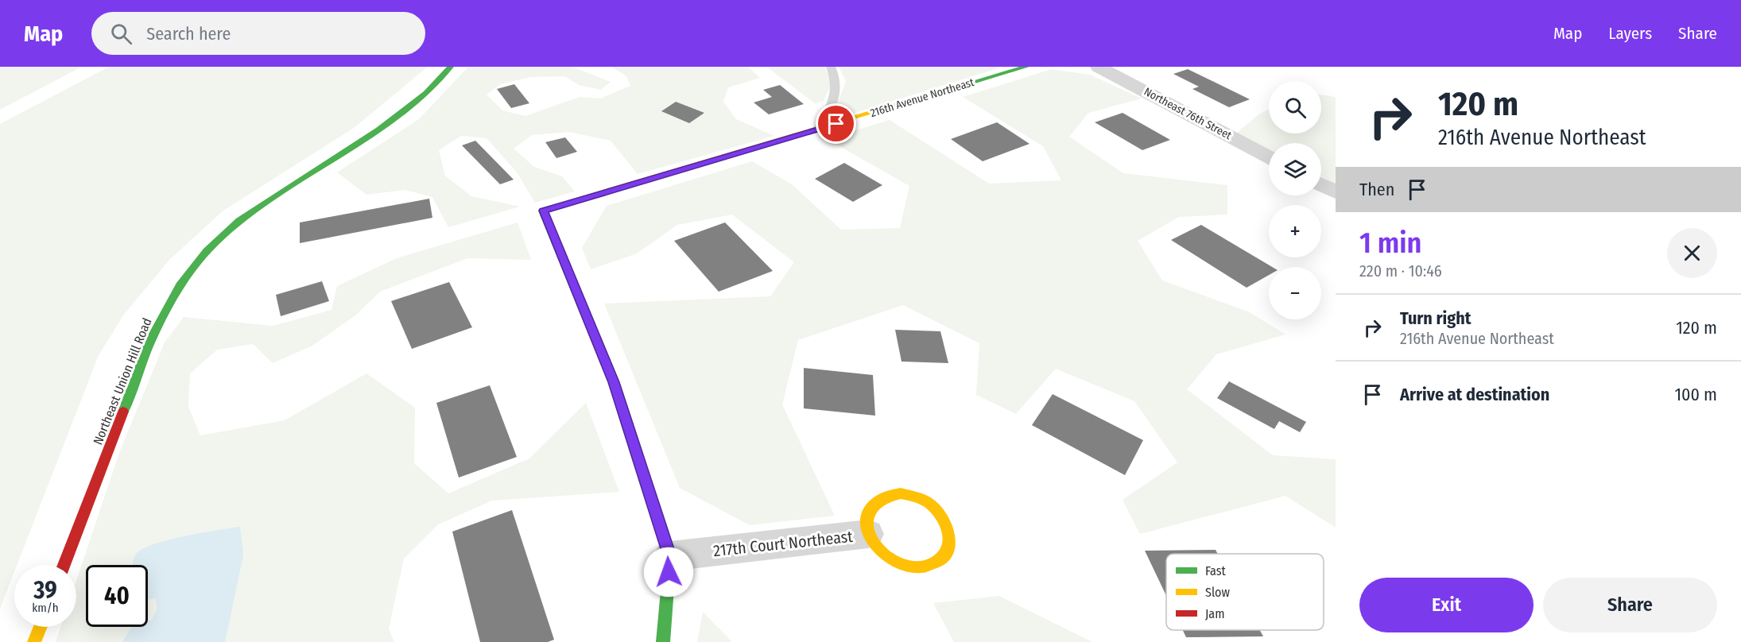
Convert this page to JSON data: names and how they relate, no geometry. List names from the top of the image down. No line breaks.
{"streets":{"street":["216th Avenue Northeast","Northeast 76th Street","Northeast Union Hill Road","217th Court Northeast"]},"crossings":[["216th Avenue Northeast","217th Court Northeast"]],"legend":["Fast","Slow","Jam"],"page":{"header":"Map","search":"Search here","nav":["Map","Layers","Share"],"turn":["120 m","216th Avenue Northeast"],"map_buttons":["+","−"],"then":"Then","heading":["1 min","220 m · 10:46"],"list":[{"name":"Turn right","note":"216th Avenue Northeast","value":"120 m"},{"name":"Arrive at destination","value":"100 m"}],"speed":"39 km/h","limit":"40","buttons":["Exit","Share"]}}
